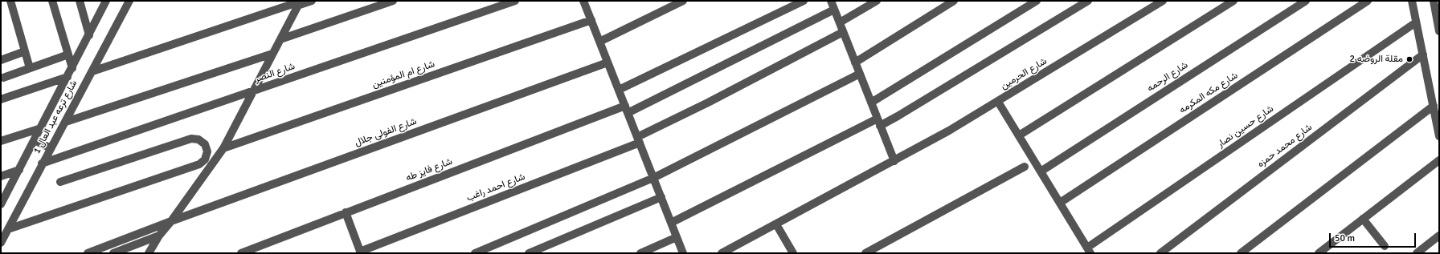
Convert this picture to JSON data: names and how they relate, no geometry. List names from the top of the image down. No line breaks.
{"streets":{"street":["شارع النصر","شارع الحرمين","شارع ام المؤمنين","شارع الرحمه","شارع مكه المكرمه","شارع ترعه عبد العال 1","شارع حسين نصار","شارع الفولى جلال","شارع محمد حمزه","شارع فايز طه","شارع احمد راغب"]},"crossings":[["شارع النصر","شارع ترعه عبد العال 1"]],"places":["مقلة الروضه 2"],"scale_bar":"50 m"}
